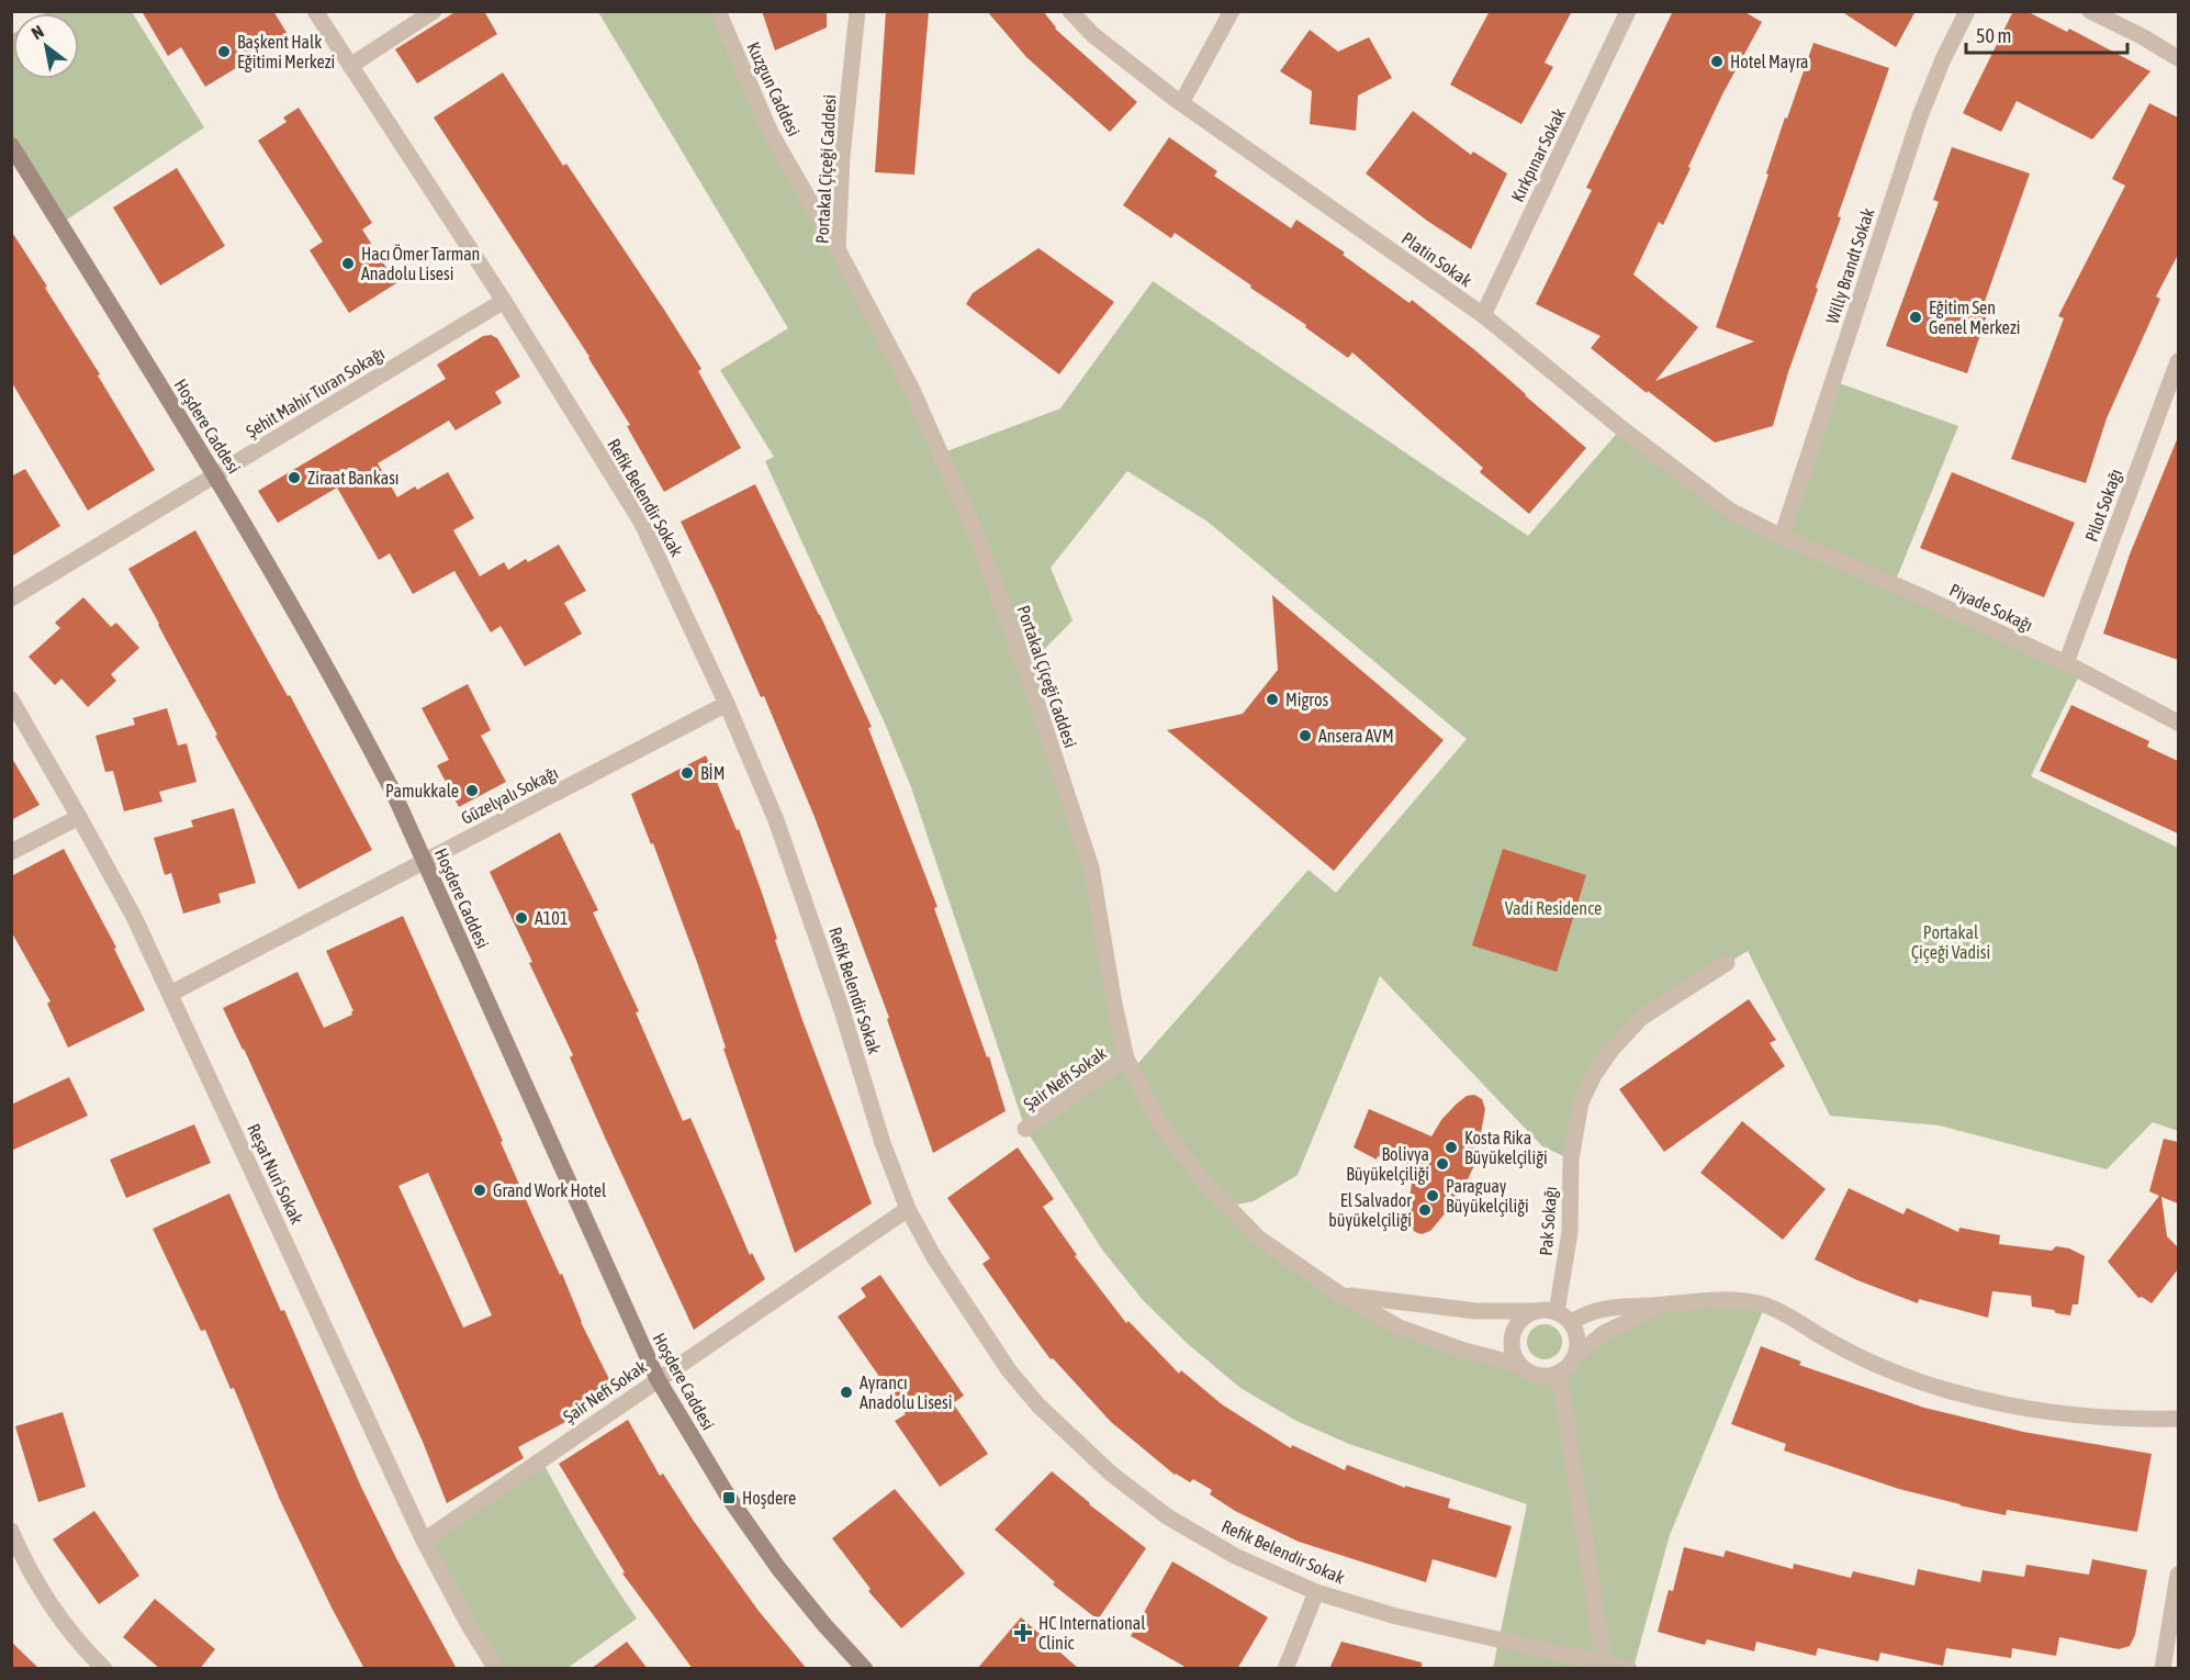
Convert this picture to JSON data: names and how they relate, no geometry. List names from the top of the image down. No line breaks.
{"streets":{"main road":["Hoşdere Caddesi"],"street":["Kuzgun Caddesi","Kırkpınar Sokak","Portakal Çiçeği Caddesi","Platin Sokak","Willy Brandt Sokak","Şehit Mahir Turan Sokağı","Refik Belendir Sokak","Pilot Sokağı","Piyade Sokağı","Güzelyalı Sokağı","Şair Nefi Sokak","Reşat Nuri Sokak","Pak Sokağı"]},"crossings":[["Kuzgun Caddesi","Portakal Çiçeği Caddesi"],["Kırkpınar Sokak","Platin Sokak"],["Portakal Çiçeği Caddesi","Şair Nefi Sokak"],["Portakal Çiçeği Caddesi","Pak Sokağı"],["Platin Sokak","Willy Brandt Sokak"],["Platin Sokak","Piyade Sokağı"],["Willy Brandt Sokak","Piyade Sokağı"],["Şehit Mahir Turan Sokağı","Hoşdere Caddesi"],["Şehit Mahir Turan Sokağı","Refik Belendir Sokak"],["Hoşdere Caddesi","Güzelyalı Sokağı"],["Hoşdere Caddesi","Şair Nefi Sokak"],["Refik Belendir Sokak","Güzelyalı Sokağı"],["Refik Belendir Sokak","Şair Nefi Sokak"],["Pilot Sokağı","Piyade Sokağı"],["Güzelyalı Sokağı","Reşat Nuri Sokak"],["Şair Nefi Sokak","Reşat Nuri Sokak"]],"parks":["Vadi Residence","Portakal Çiçeği Vadisi"],"places":{"other":["Başkent Halk Eğitimi Merkezi","Hotel Mayra","Hacı Ömer Tarman Anadolu Lisesi","Eğitim Sen Genel Merkezi","Ziraat Bankası","Migros","Ansera AVM","BİM","Pamukkale","A101","Kosta Rika Büyükelçiliği","Bolivya Büyükelçiliği","Grand Work Hotel","Paraguay Büyükelçiliği","El Salvador büyükelçiliği","Ayrancı Anadolu Lisesi"],"transit":["Hoşdere"],"health":["HC International Clinic"]},"scale_bar":"50 m","north":"top left"}
